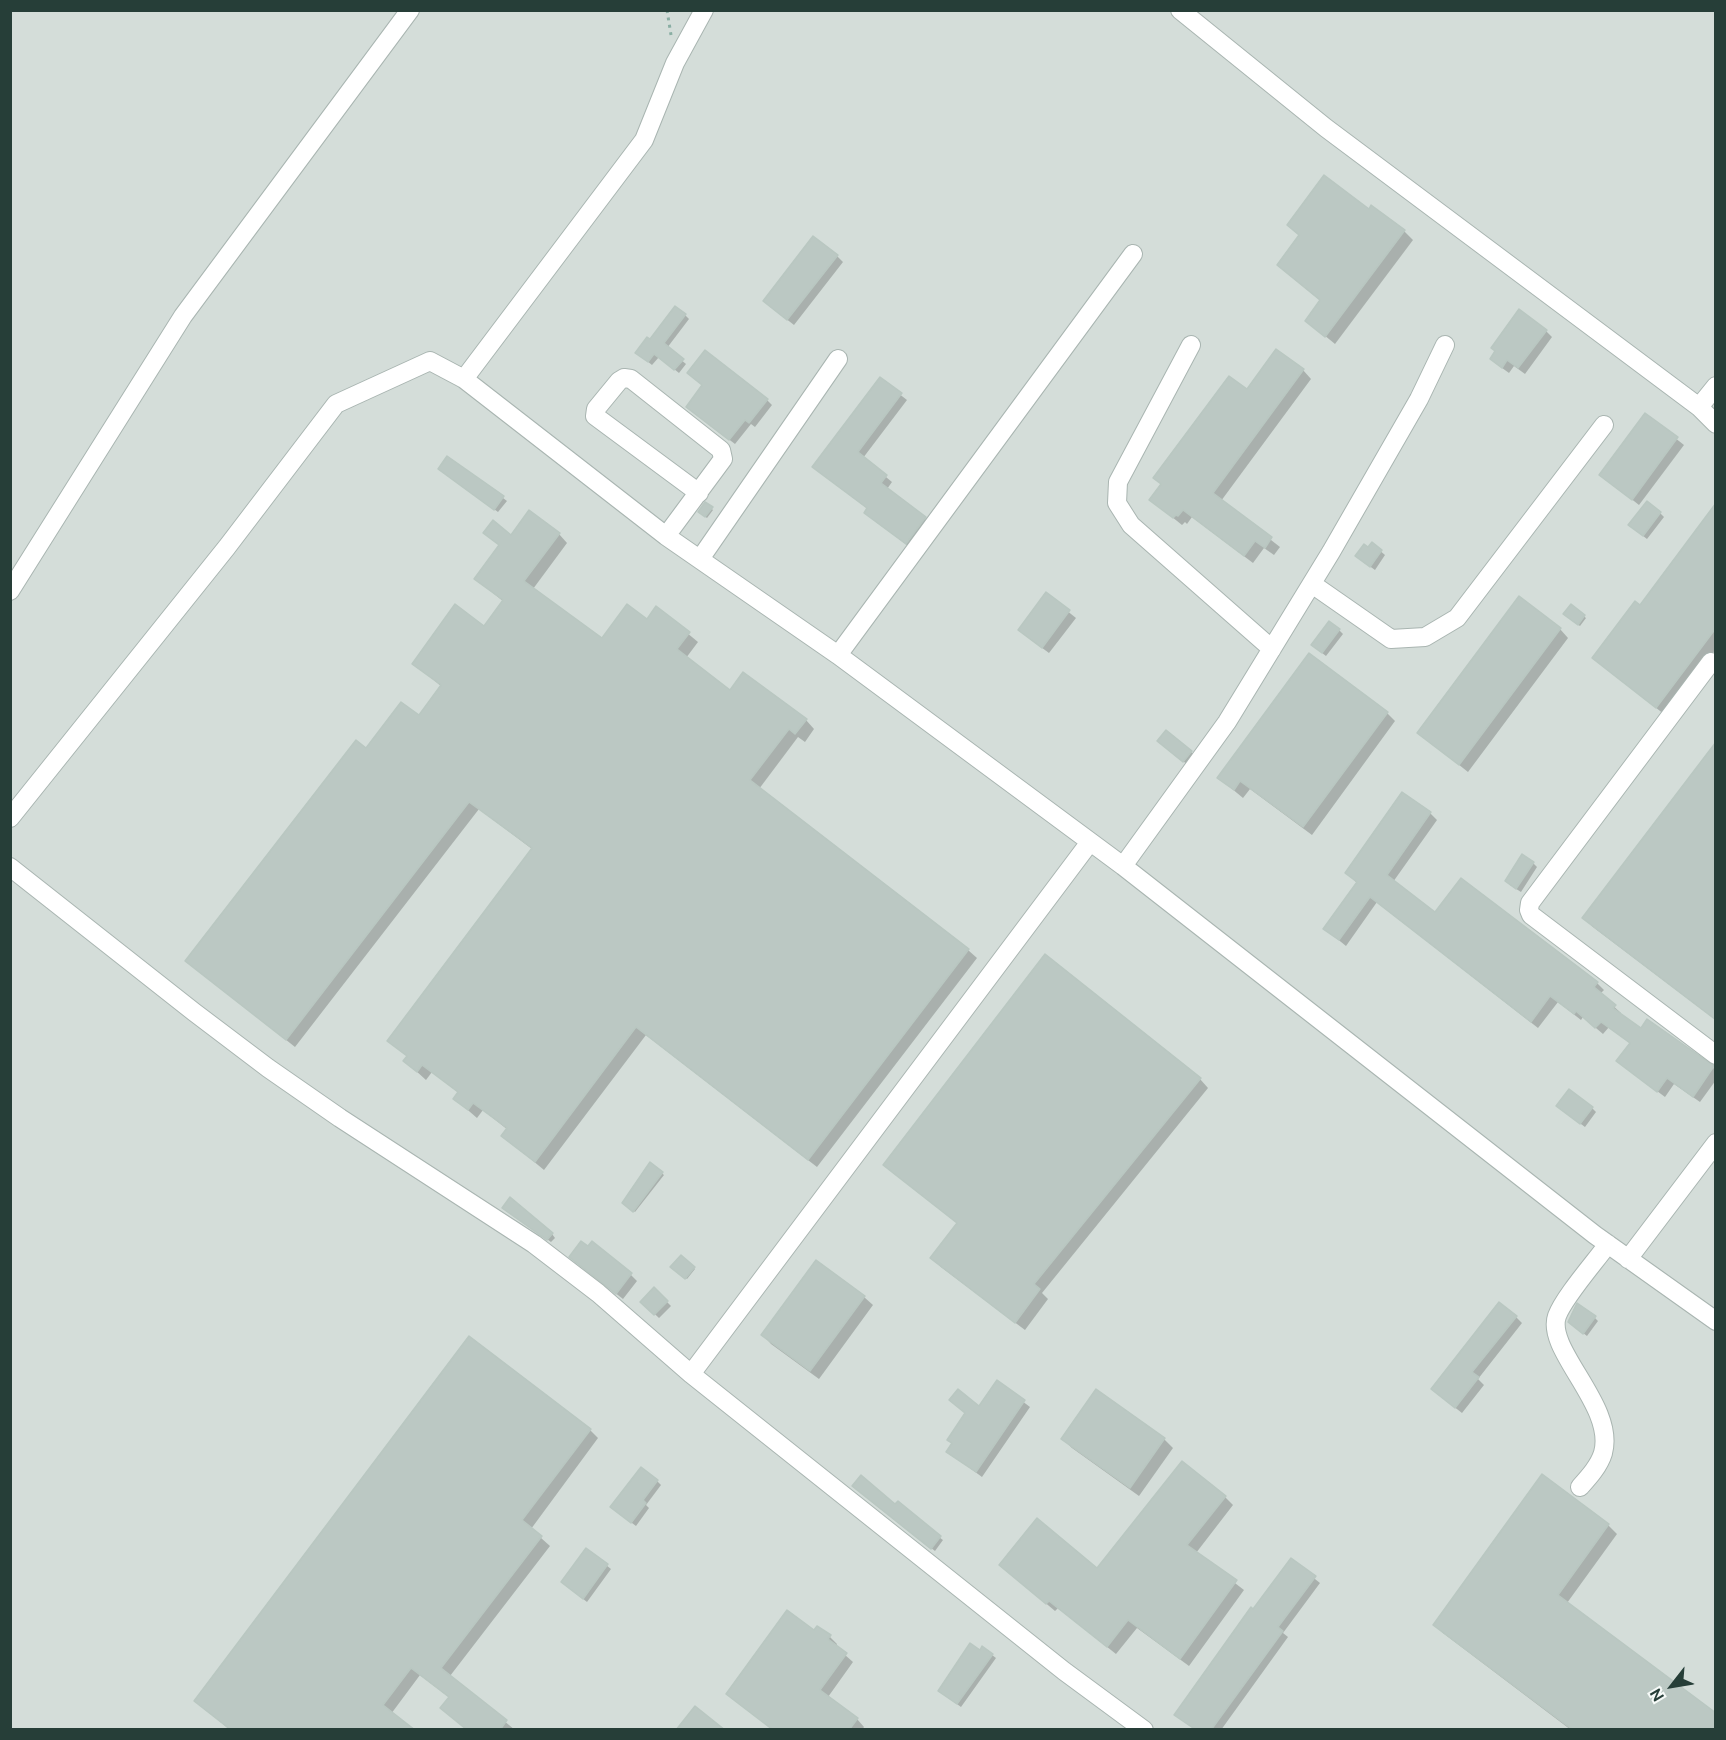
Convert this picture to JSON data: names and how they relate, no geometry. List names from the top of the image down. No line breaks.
{"north":"bottom left"}
